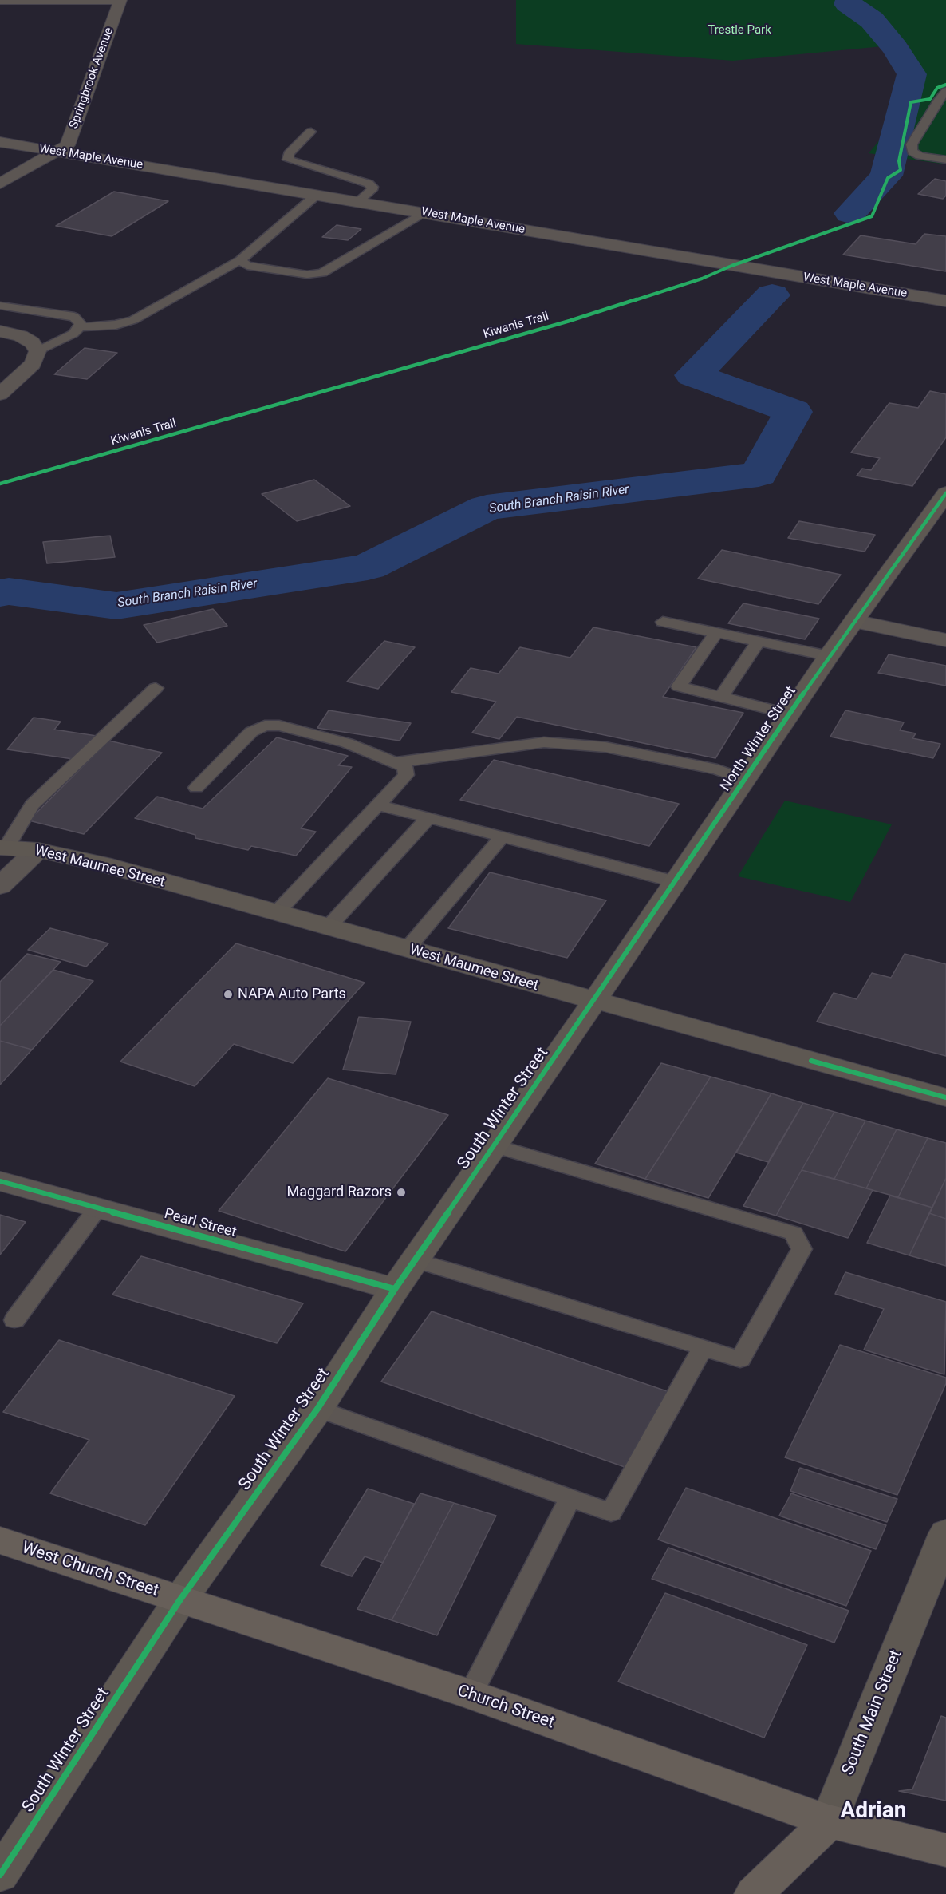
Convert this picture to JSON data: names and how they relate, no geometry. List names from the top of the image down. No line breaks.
{"streets":{"main road":["West Church Street","Church Street","South Main Street"],"street":["Springbrook Avenue","West Maple Avenue","North Winter Street","West Maumee Street","South Winter Street","Pearl Street"],"cycle path":["Kiwanis Trail"]},"crossings":[["Springbrook Avenue","West Maple Avenue"],["North Winter Street","West Maumee Street"],["North Winter Street","South Winter Street"],["West Maumee Street","South Winter Street"],["South Winter Street","Pearl Street"],["South Winter Street","West Church Street"],["South Winter Street","Church Street"],["West Church Street","Church Street"],["Church Street","South Main Street"]],"districts":["Adrian"],"water":["South Branch Raisin River"],"parks":["Trestle Park"],"places":["NAPA Auto Parts","Maggard Razors"]}
